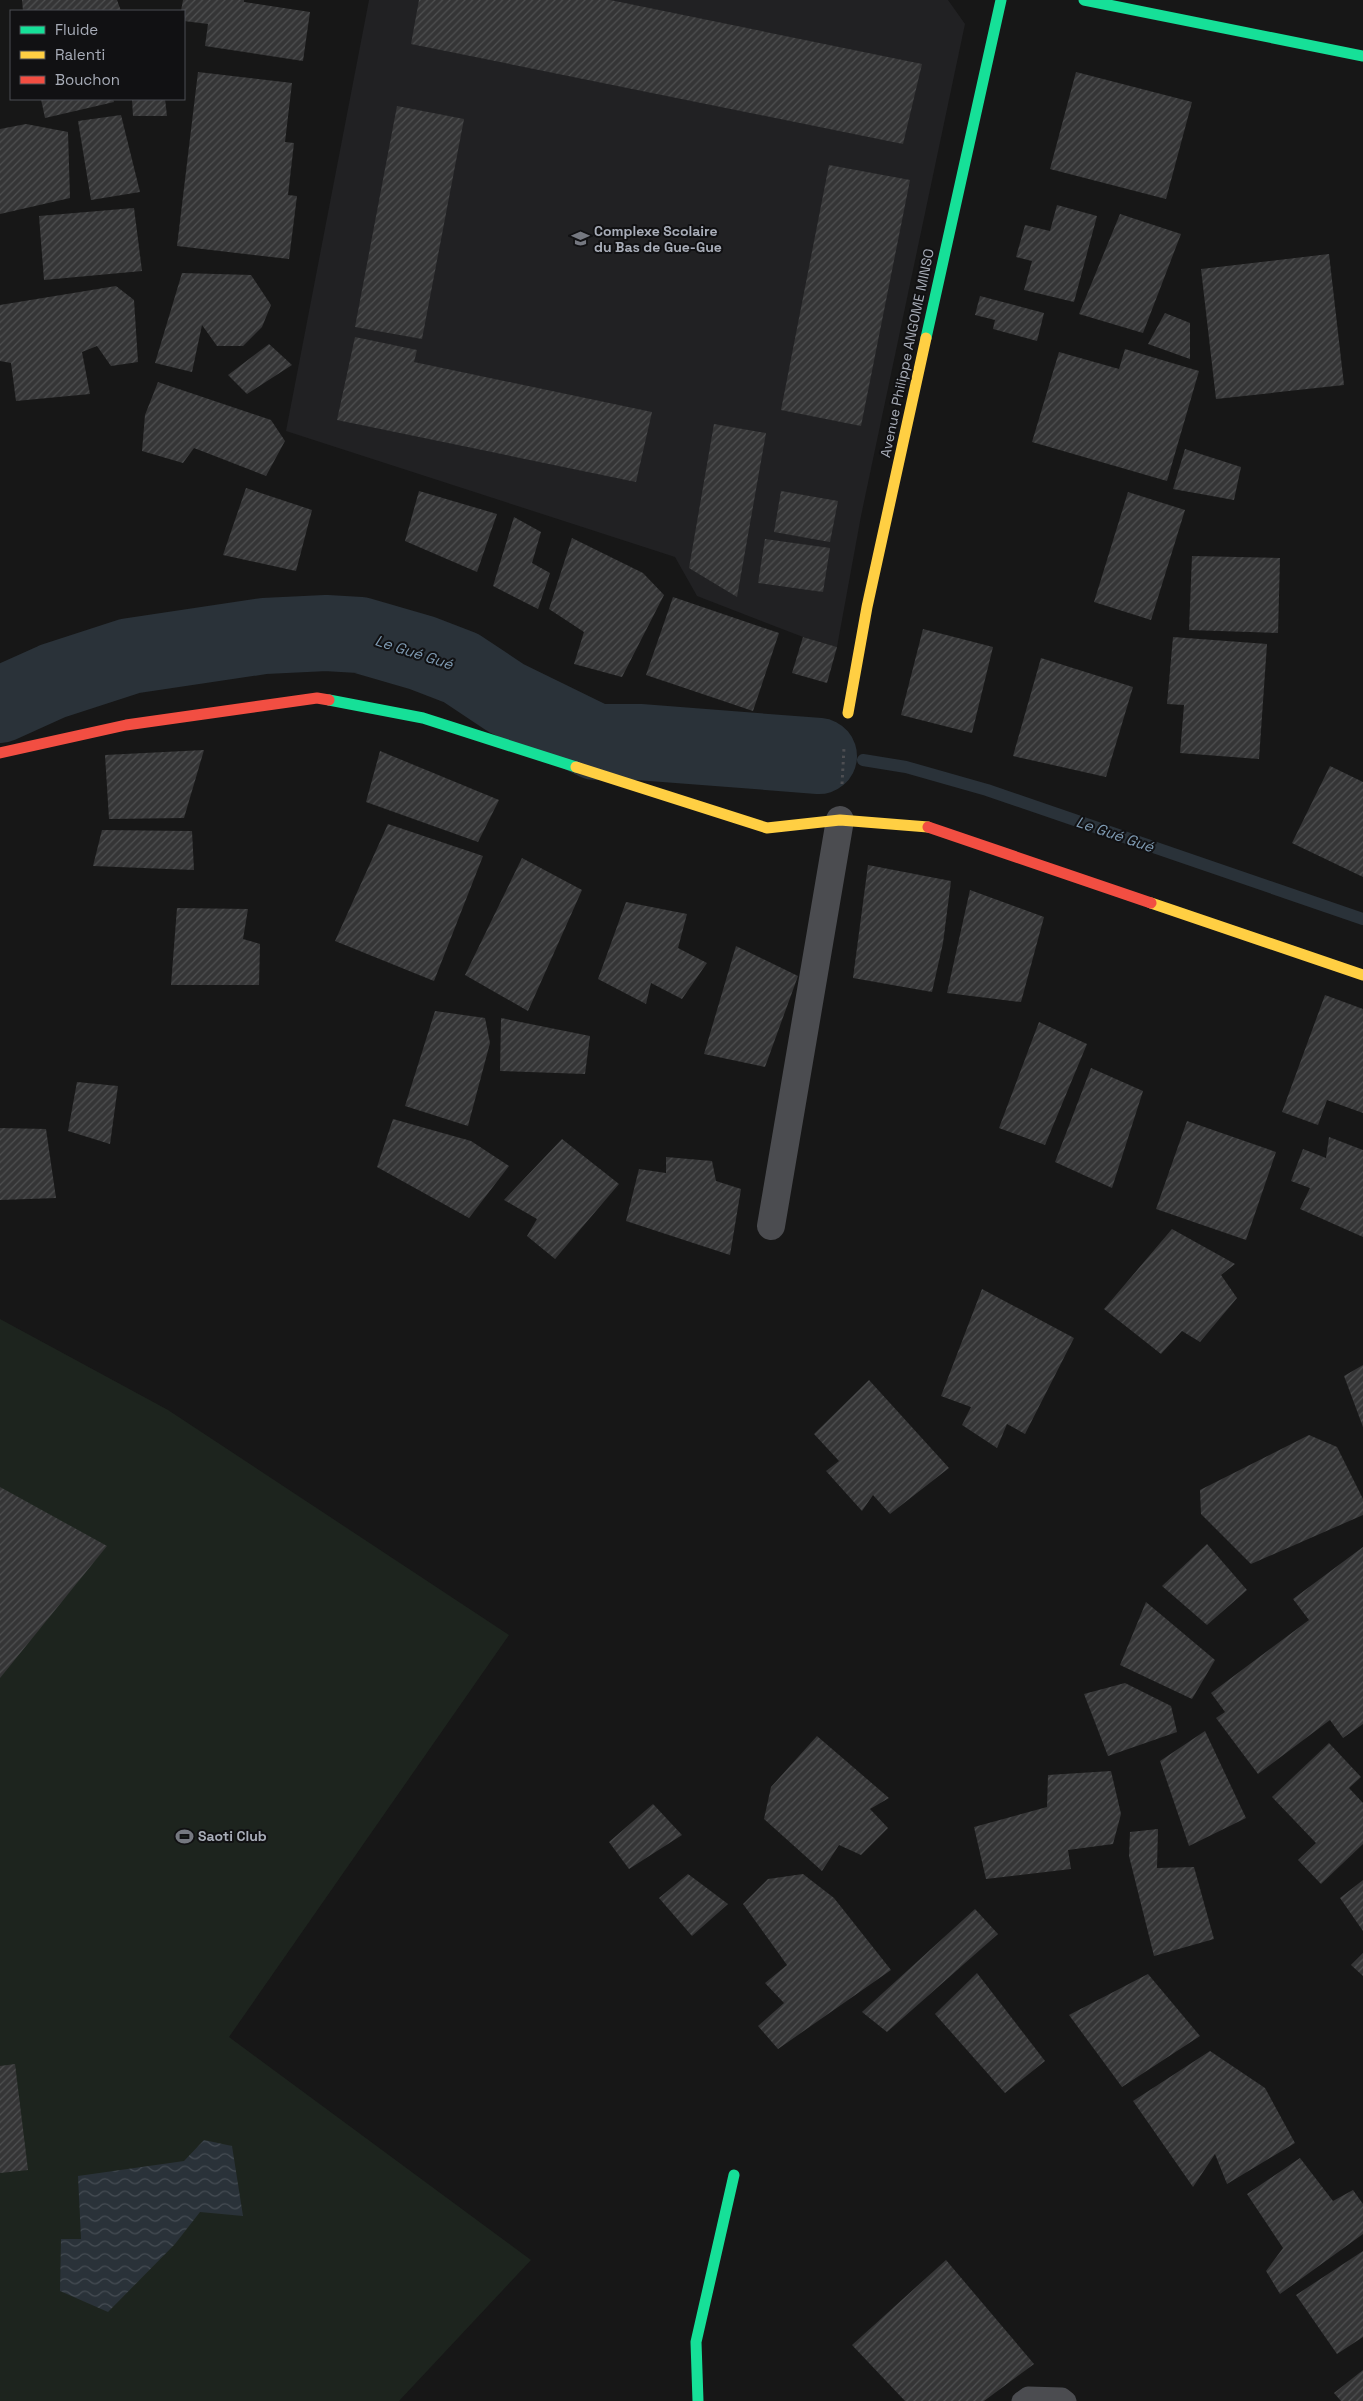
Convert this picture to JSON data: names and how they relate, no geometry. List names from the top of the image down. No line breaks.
{"streets":{"street":["Avenue Philippe ANGOME MINSO"]},"water":["Le Gué Gué"],"places":{"school or university":["Complexe Scolaire du Bas de Gue-Gue"],"sports":["Saoti Club"]},"legend":["Fluide","Ralenti","Bouchon"]}
